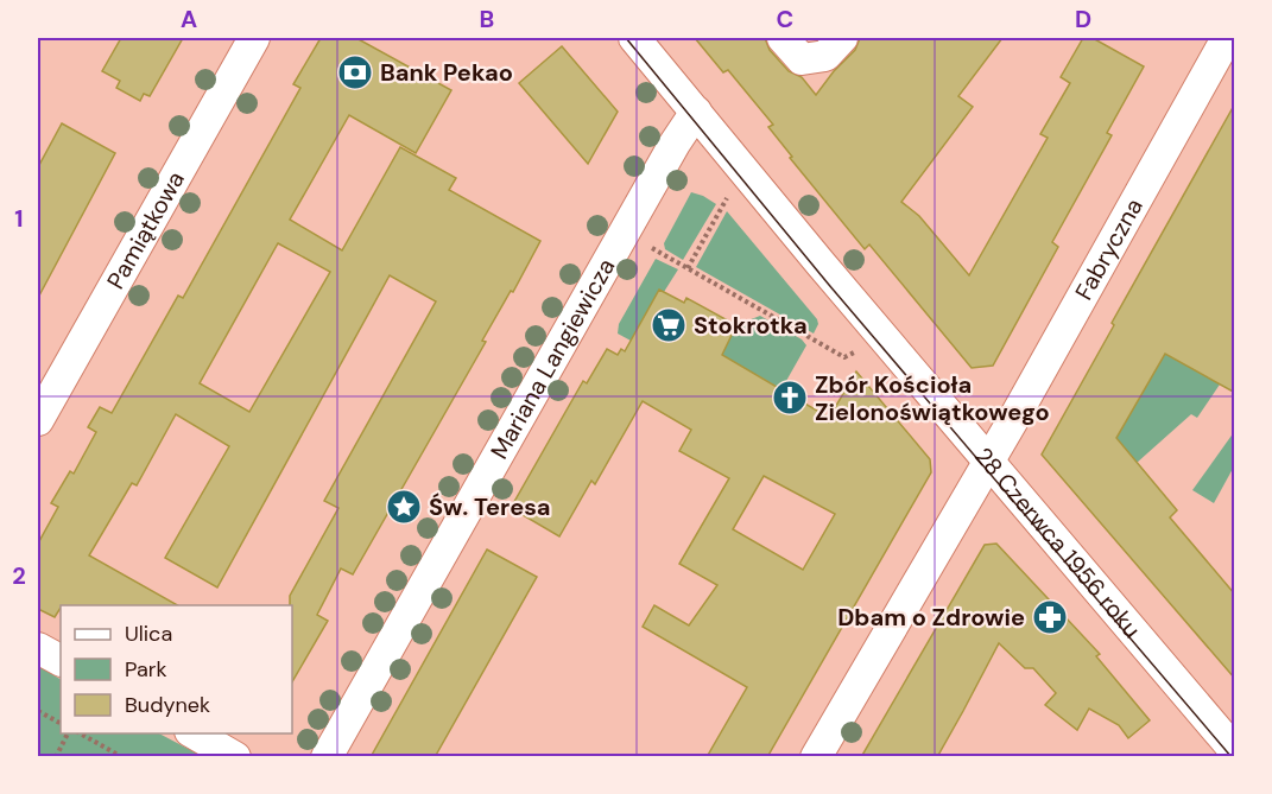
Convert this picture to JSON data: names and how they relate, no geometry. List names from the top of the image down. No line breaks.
{"streets":{"street":["Pamiątkowa","Fabryczna","Mariana Langiewicza","28 Czerwca 1956 roku"]},"crossings":[["Fabryczna","28 Czerwca 1956 roku"],["Mariana Langiewicza","28 Czerwca 1956 roku"]],"places":{"bank":["Bank Pekao"],"supermarket":["Stokrotka"],"church":["Zbór Kościoła Zielonoświątkowego"],"place":["Św. Teresa"],"pharmacy":["Dbam o Zdrowie"]},"legend":["Ulica","Park","Budynek"],"grid":{"columns":["A","B","C","D"],"rows":["1","2"]}}
